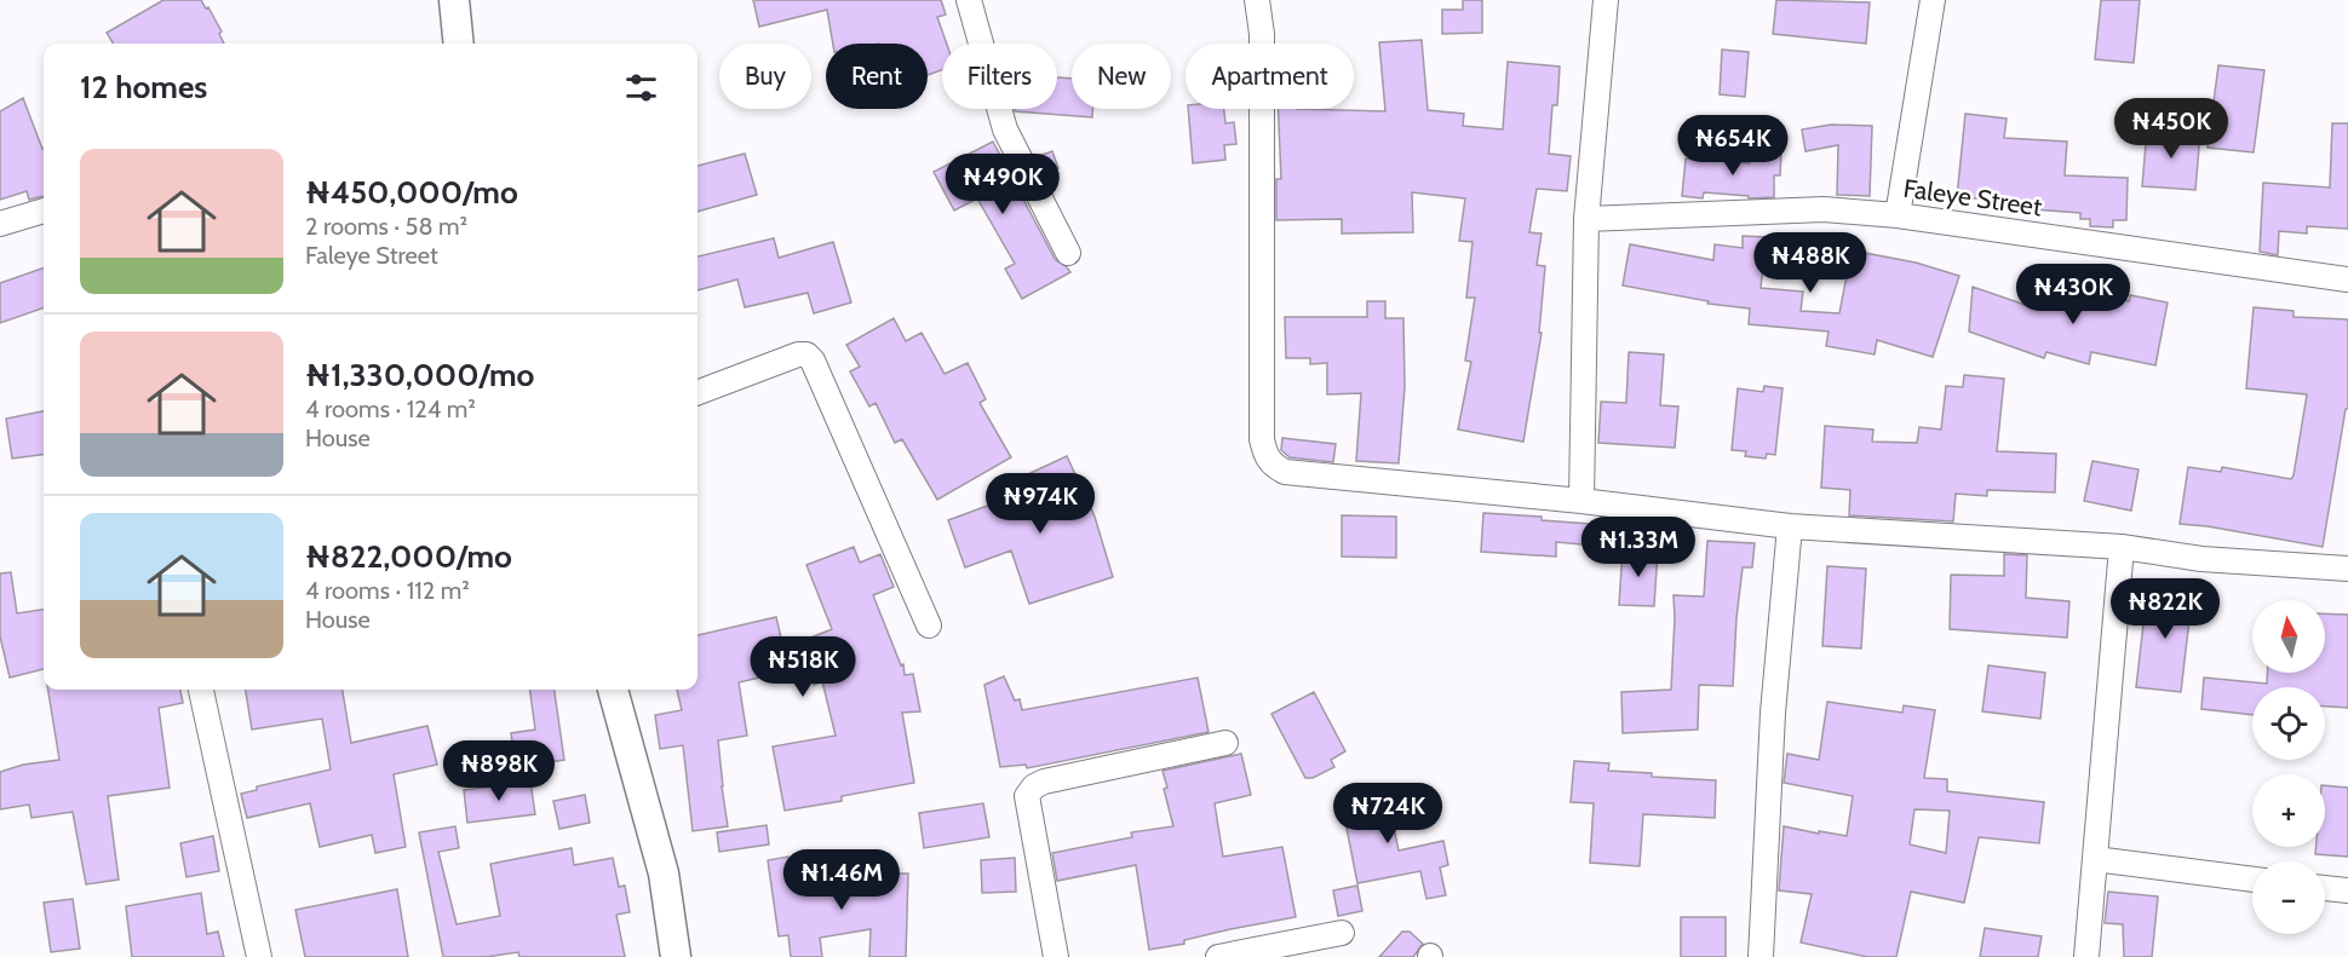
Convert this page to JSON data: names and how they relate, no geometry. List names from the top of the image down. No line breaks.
{"streets":{"street":["Faleye Street"]},"north":"top","page":{"chip":["Buy","Rent","Filters","New","Apartment"],"heading":"12 homes","price":["₦450K","₦654K","₦490K","₦488K","₦430K","₦974K","₦1.33M","₦822K","₦518K","₦898K","₦724K","₦1.46M"],"list":[{"name":"₦450,000/mo","note":"2 rooms · 58 m² · Faleye Street"},{"name":"₦1,330,000/mo","note":"4 rooms · 124 m² · House"},{"name":"₦822,000/mo","note":"4 rooms · 112 m² · House"}],"map_buttons":["+","−"]}}
